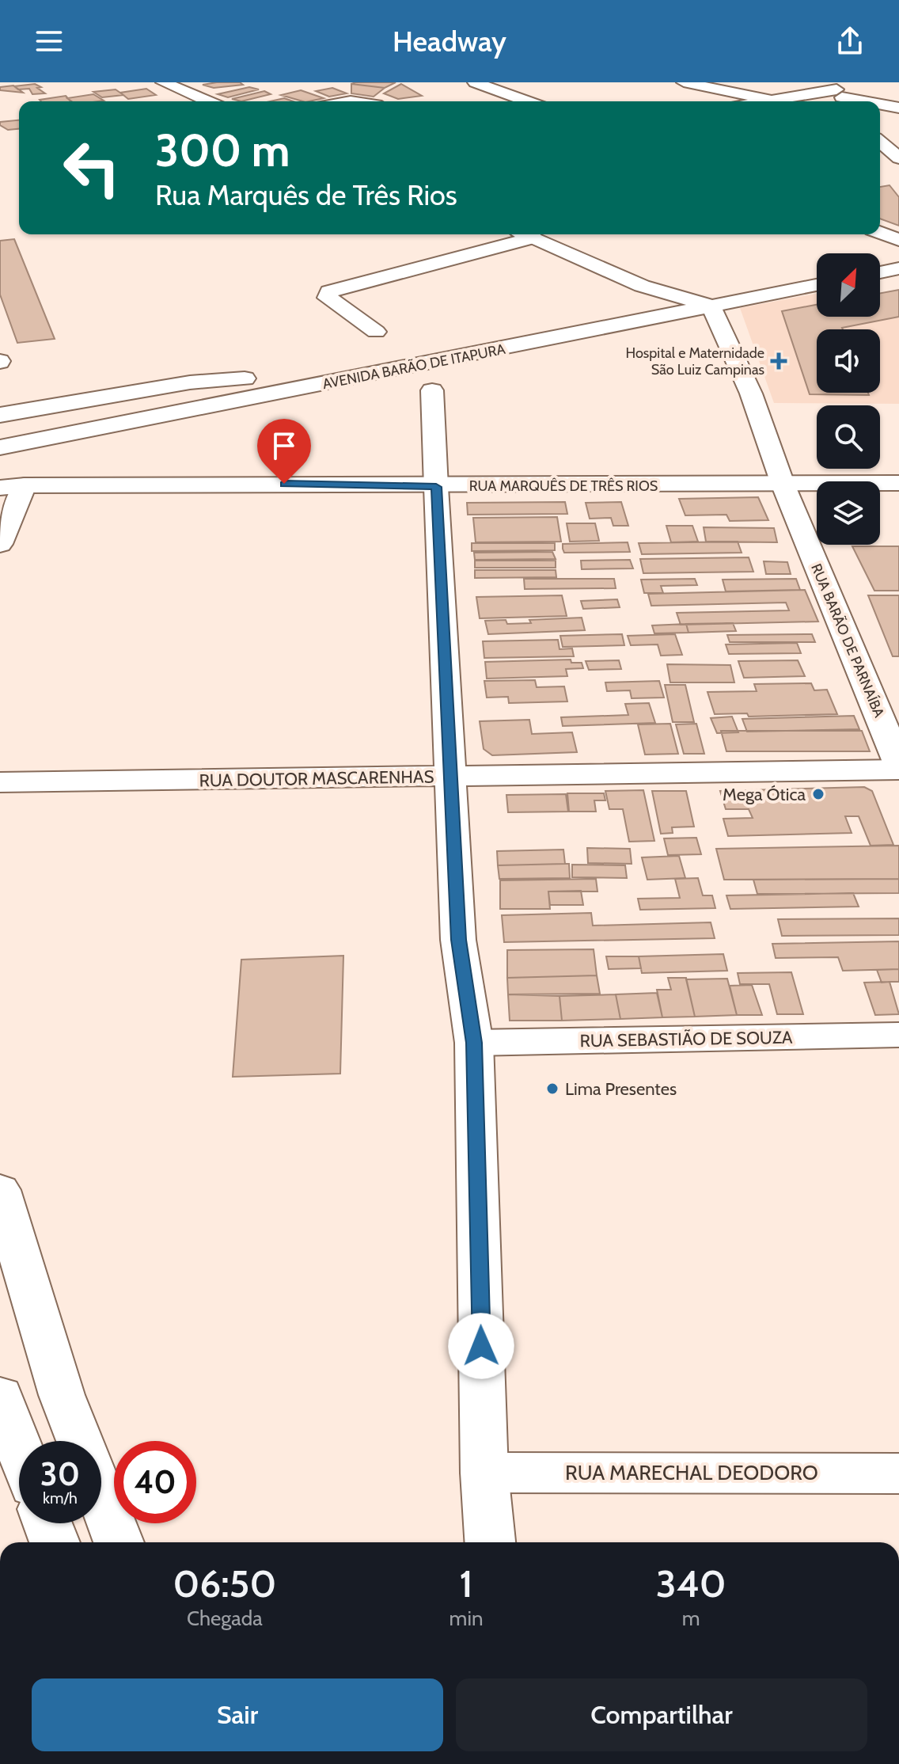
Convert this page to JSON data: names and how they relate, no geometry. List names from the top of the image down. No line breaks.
{"streets":{"main road":["AVENIDA BARÃO DE ITAPURA","RUA MARQUÊS DE TRÊS RIOS","RUA BARÃO DE PARNAÍBA","RUA DOUTOR MASCARENHAS","RUA SEBASTIÃO DE SOUZA","RUA MARECHAL DEODORO"]},"crossings":[["AVENIDA BARÃO DE ITAPURA","RUA BARÃO DE PARNAÍBA"],["RUA MARQUÊS DE TRÊS RIOS","RUA BARÃO DE PARNAÍBA"]],"places":{"health":["Hospital e Maternidade São Luiz Campinas"],"other":["Mega Ótica","Lima Presentes"]},"north":"top right","page":{"header":"Headway","turn":["300 m","Rua Marquês de Três Rios"],"speed":"30 km/h","limit":"40","eta":["06:50","Chegada","1","min","340","m"],"buttons":["Sair","Compartilhar"]}}
